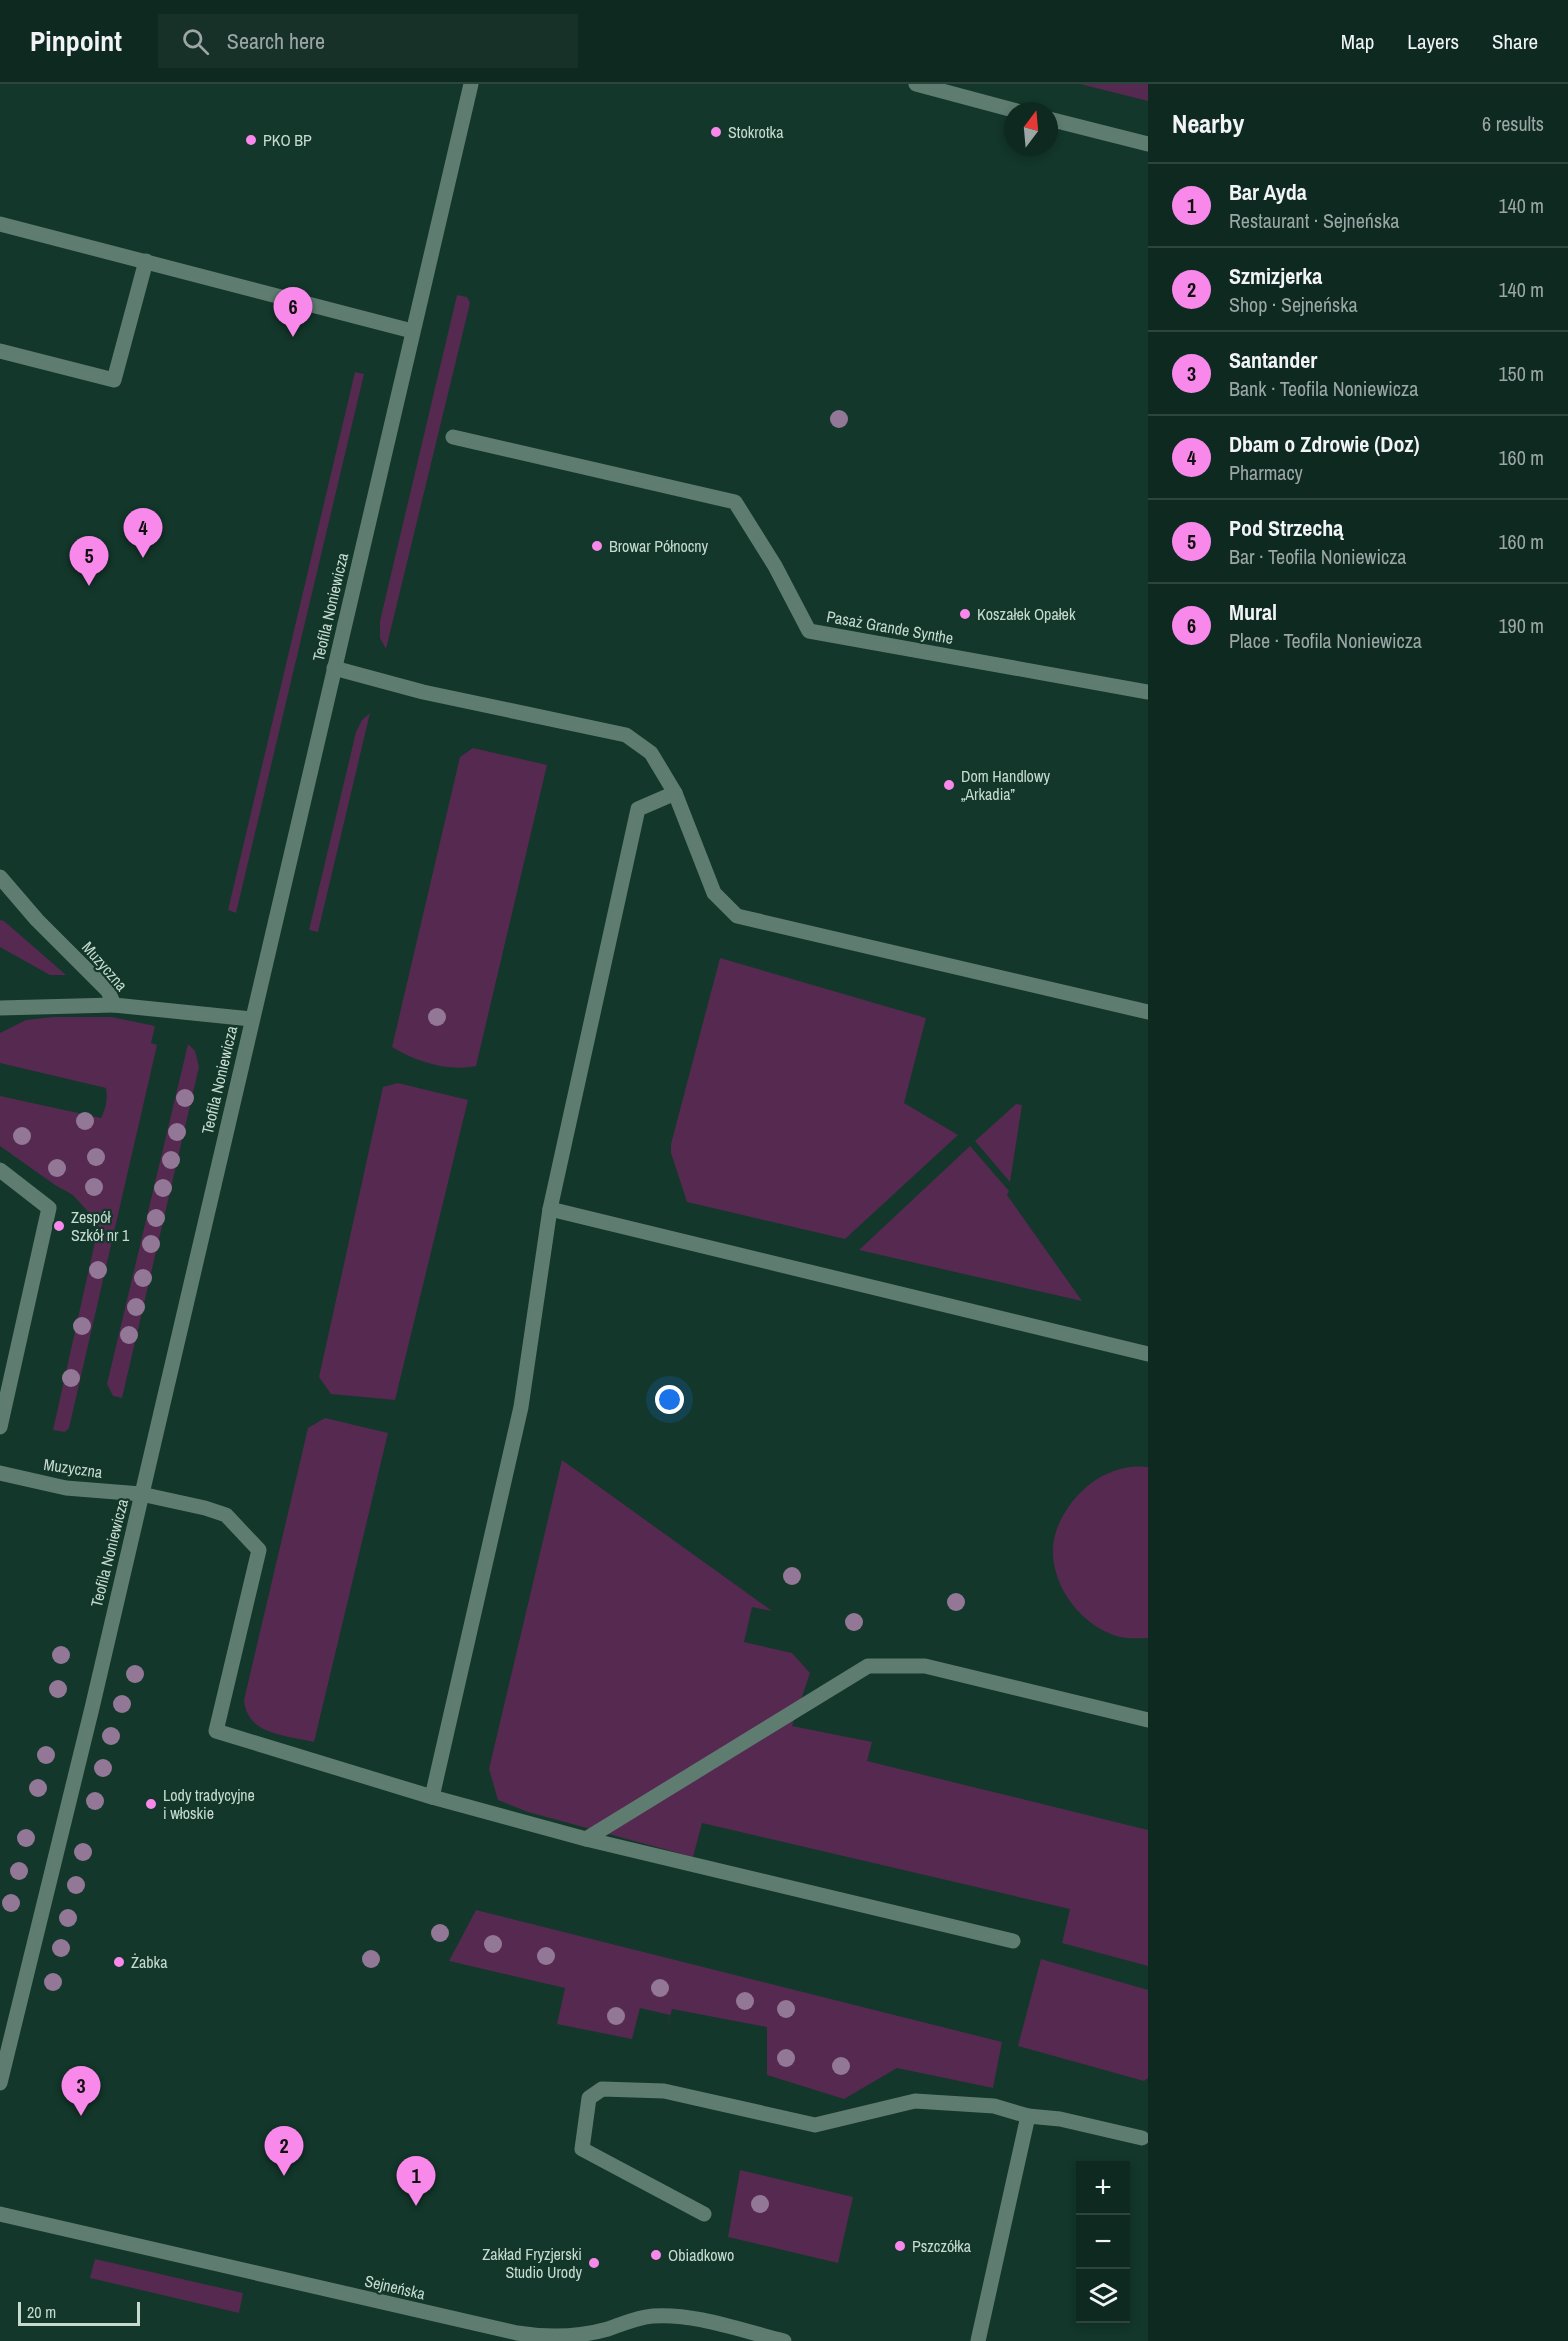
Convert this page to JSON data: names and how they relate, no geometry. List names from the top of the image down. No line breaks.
{"streets":{"street":["Teofila Noniewicza","Pasaż Grande Synthe","Muzyczna","Sejneńska"]},"crossings":[["Teofila Noniewicza","Muzyczna"]],"places":["Stokrotka","PKO BP","Browar Północny","Koszałek Opałek","Dom Handlowy „Arkadia”","Zespół Szkół nr 1","Lody tradycyjne i włoskie","Żabka","Pszczółka","Obiadkowo","Zakład Fryzjerski Studio Urody"],"scale_bar":"20 m","north":"top","page":{"header":"Pinpoint","search":"Search here","nav":["Map","Layers","Share"],"heading":["Nearby","6 results"],"list":[{"mark":"1","name":"Bar Ayda","note":"Restaurant · Sejneńska","value":"140 m"},{"mark":"2","name":"Szmizjerka","note":"Shop · Sejneńska","value":"140 m"},{"mark":"3","name":"Santander","note":"Bank · Teofila Noniewicza","value":"150 m"},{"mark":"4","name":"Dbam o Zdrowie (Doz)","note":"Pharmacy","value":"160 m"},{"mark":"5","name":"Pod Strzechą","note":"Bar · Teofila Noniewicza","value":"160 m"},{"mark":"6","name":"Mural","note":"Place · Teofila Noniewicza","value":"190 m"}],"pins":["6","4","5","3","2","1"],"map_buttons":["+","−"],"scale":"20 m"}}
